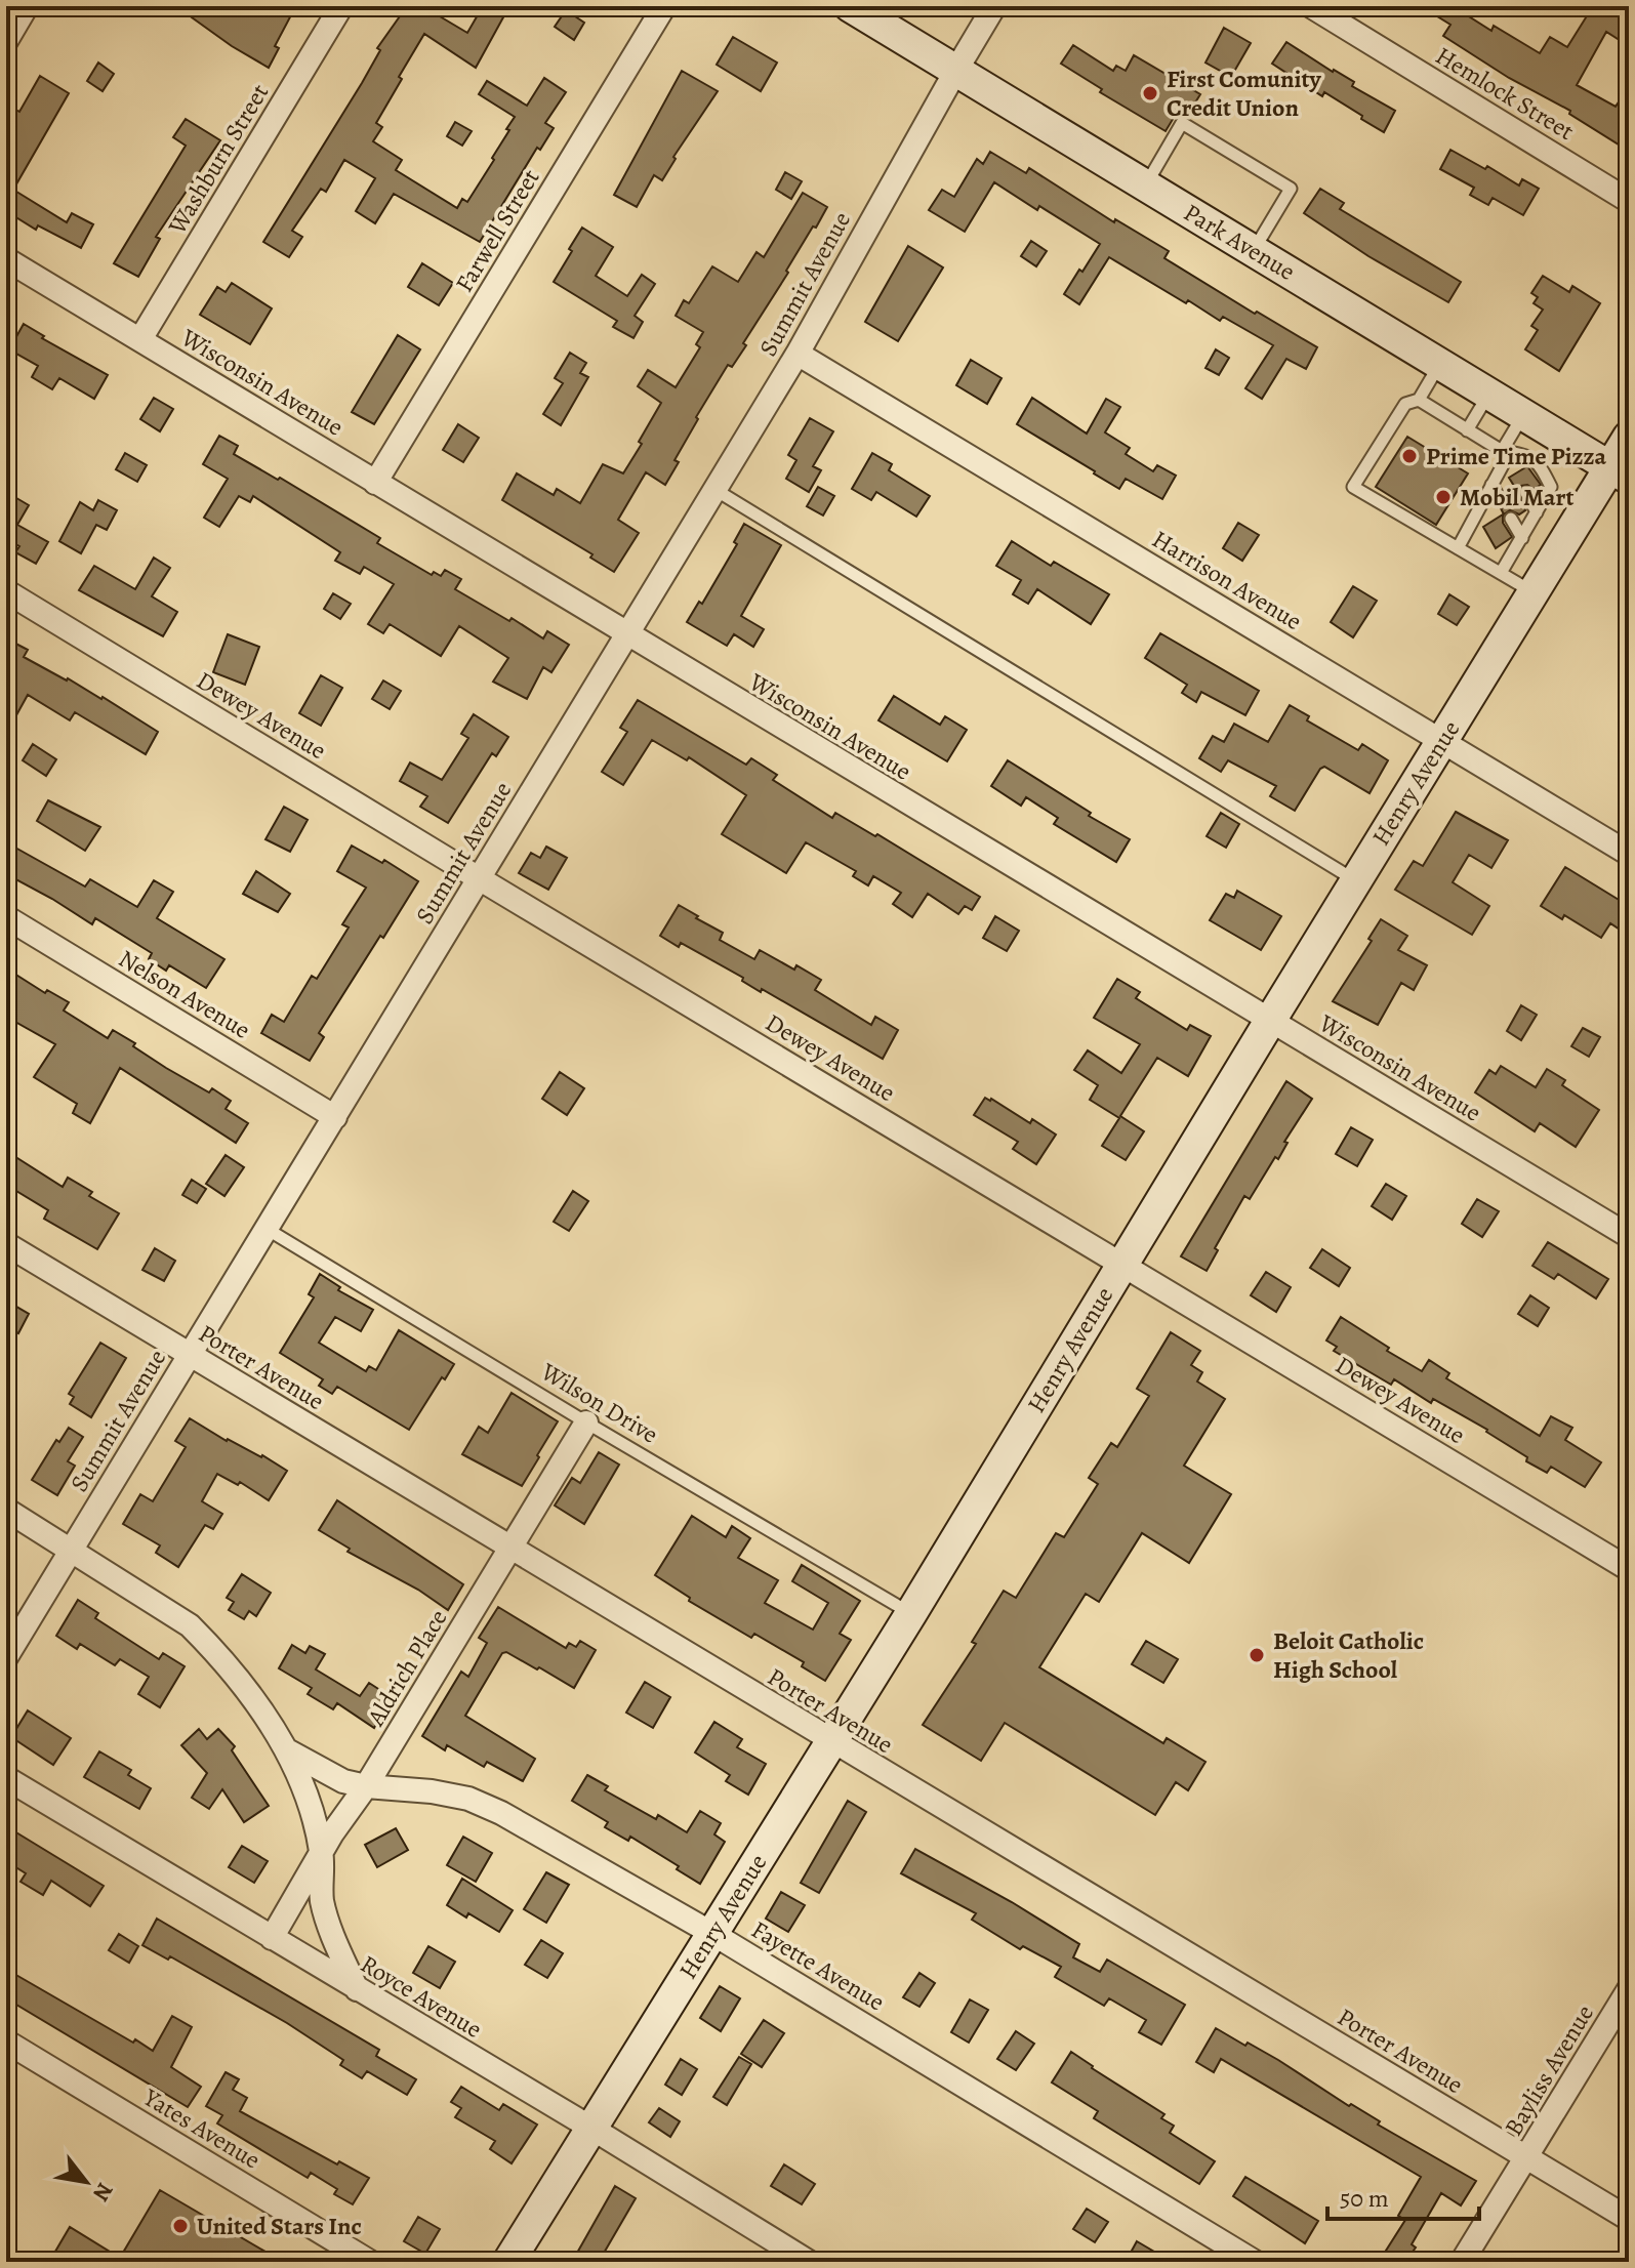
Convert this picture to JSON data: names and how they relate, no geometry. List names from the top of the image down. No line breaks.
{"streets":{"street":["Hemlock Street","Washburn Street","Farwell Street","Park Avenue","Summit Avenue","Wisconsin Avenue","Harrison Avenue","Dewey Avenue","Henry Avenue","Nelson Avenue","Porter Avenue","Aldrich Place","Fayette Avenue","Royce Avenue","Bayliss Avenue","Yates Avenue"],"lane":["Wilson Drive"]},"crossings":[["Washburn Street","Wisconsin Avenue"],["Farwell Street","Wisconsin Avenue"],["Park Avenue","Summit Avenue"],["Park Avenue","Henry Avenue"],["Summit Avenue","Wisconsin Avenue"],["Summit Avenue","Harrison Avenue"],["Summit Avenue","Dewey Avenue"],["Summit Avenue","Nelson Avenue"],["Summit Avenue","Porter Avenue"],["Summit Avenue","Wilson Drive"],["Summit Avenue","Fayette Avenue"],["Wisconsin Avenue","Henry Avenue"],["Harrison Avenue","Henry Avenue"],["Dewey Avenue","Henry Avenue"],["Henry Avenue","Porter Avenue"],["Henry Avenue","Wilson Drive"],["Henry Avenue","Fayette Avenue"],["Henry Avenue","Royce Avenue"],["Porter Avenue","Aldrich Place"],["Porter Avenue","Bayliss Avenue"],["Wilson Drive","Aldrich Place"],["Aldrich Place","Fayette Avenue"],["Aldrich Place","Royce Avenue"],["Fayette Avenue","Royce Avenue"]],"places":["First Comunity Credit Union","Prime Time Pizza","Mobil Mart","Beloit Catholic High School","United Stars Inc"],"scale_bar":"50 m","north":"bottom right"}
